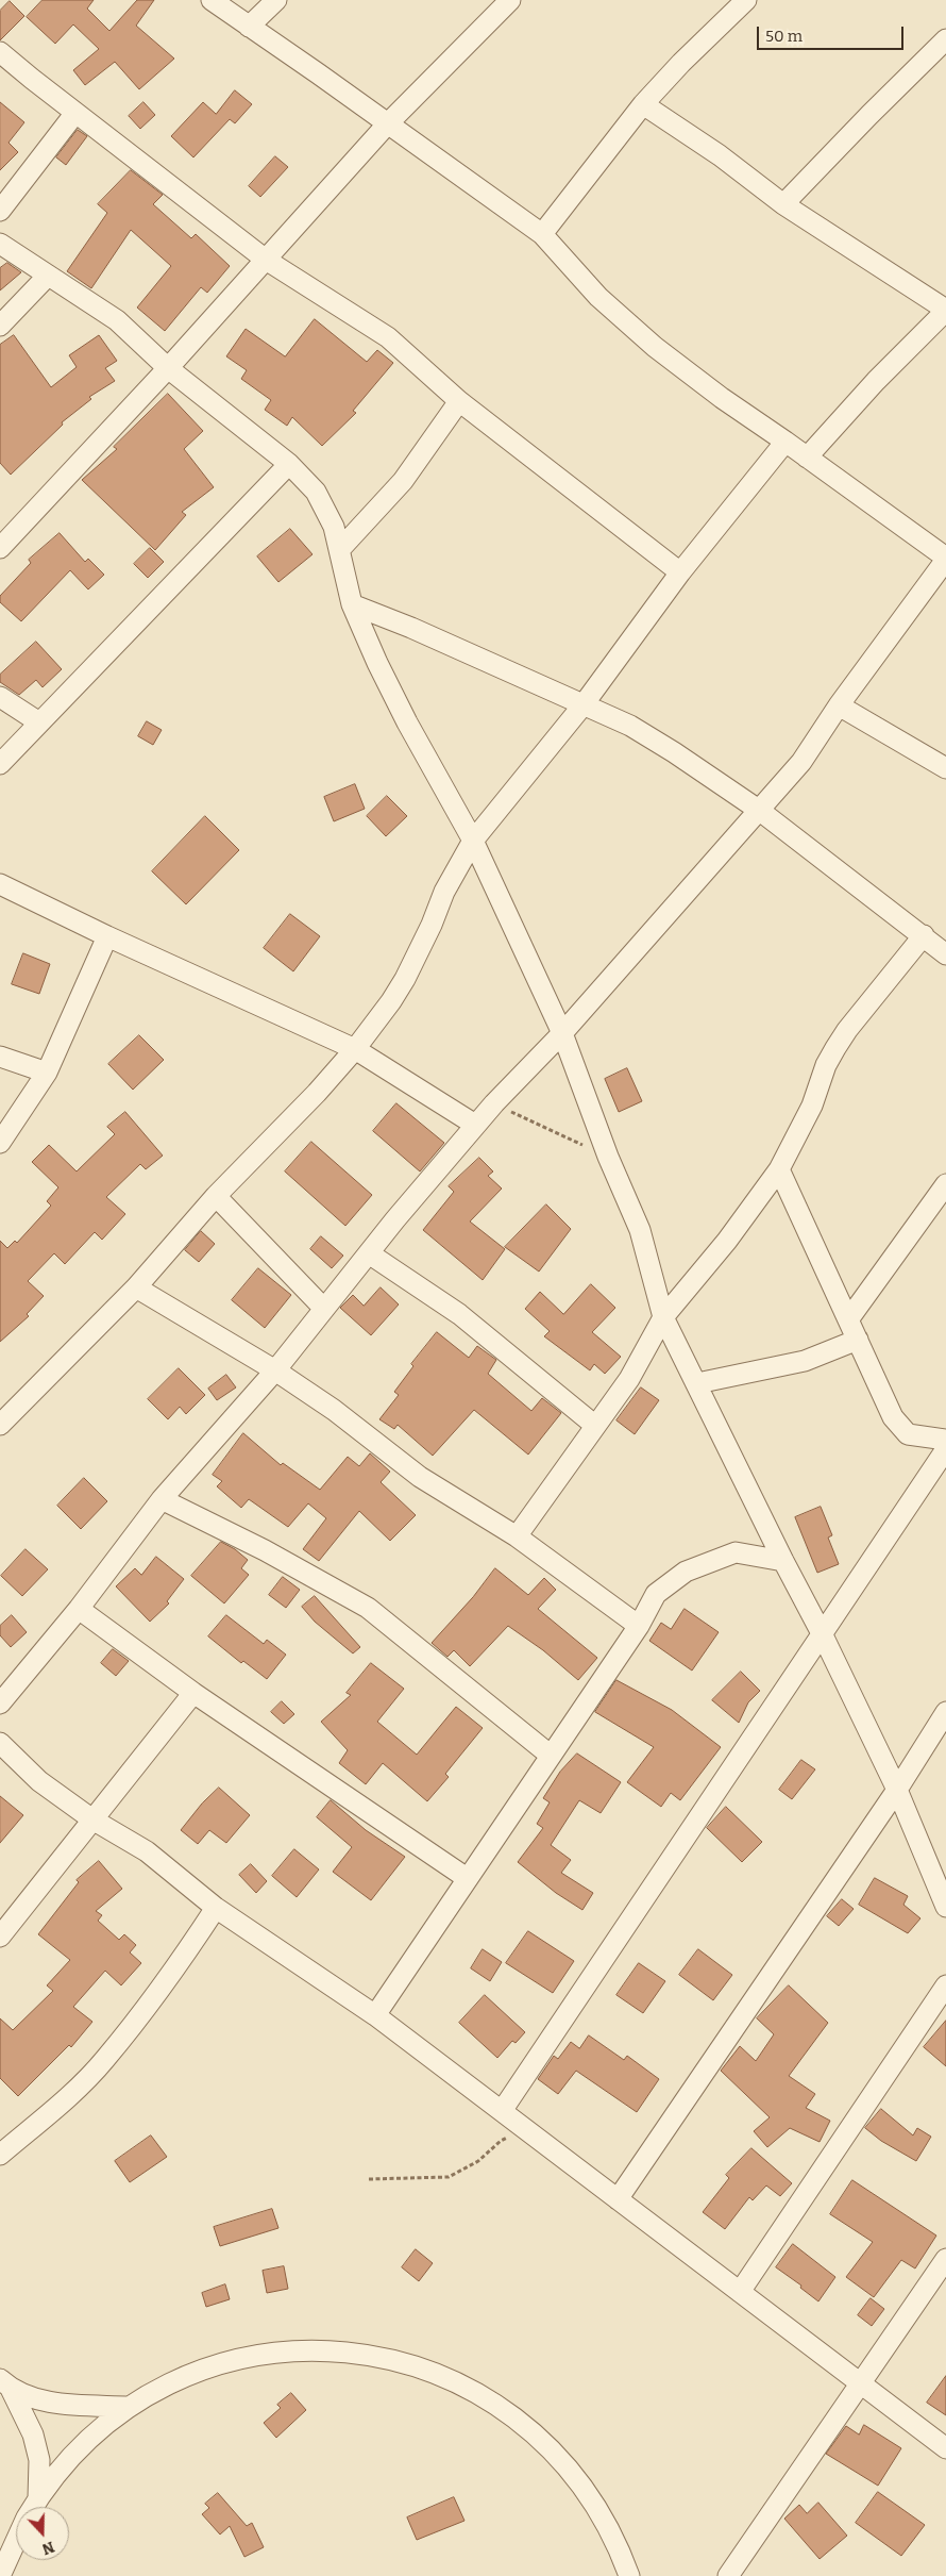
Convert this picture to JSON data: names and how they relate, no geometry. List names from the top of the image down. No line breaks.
{"scale_bar":"50 m","north":"bottom"}
